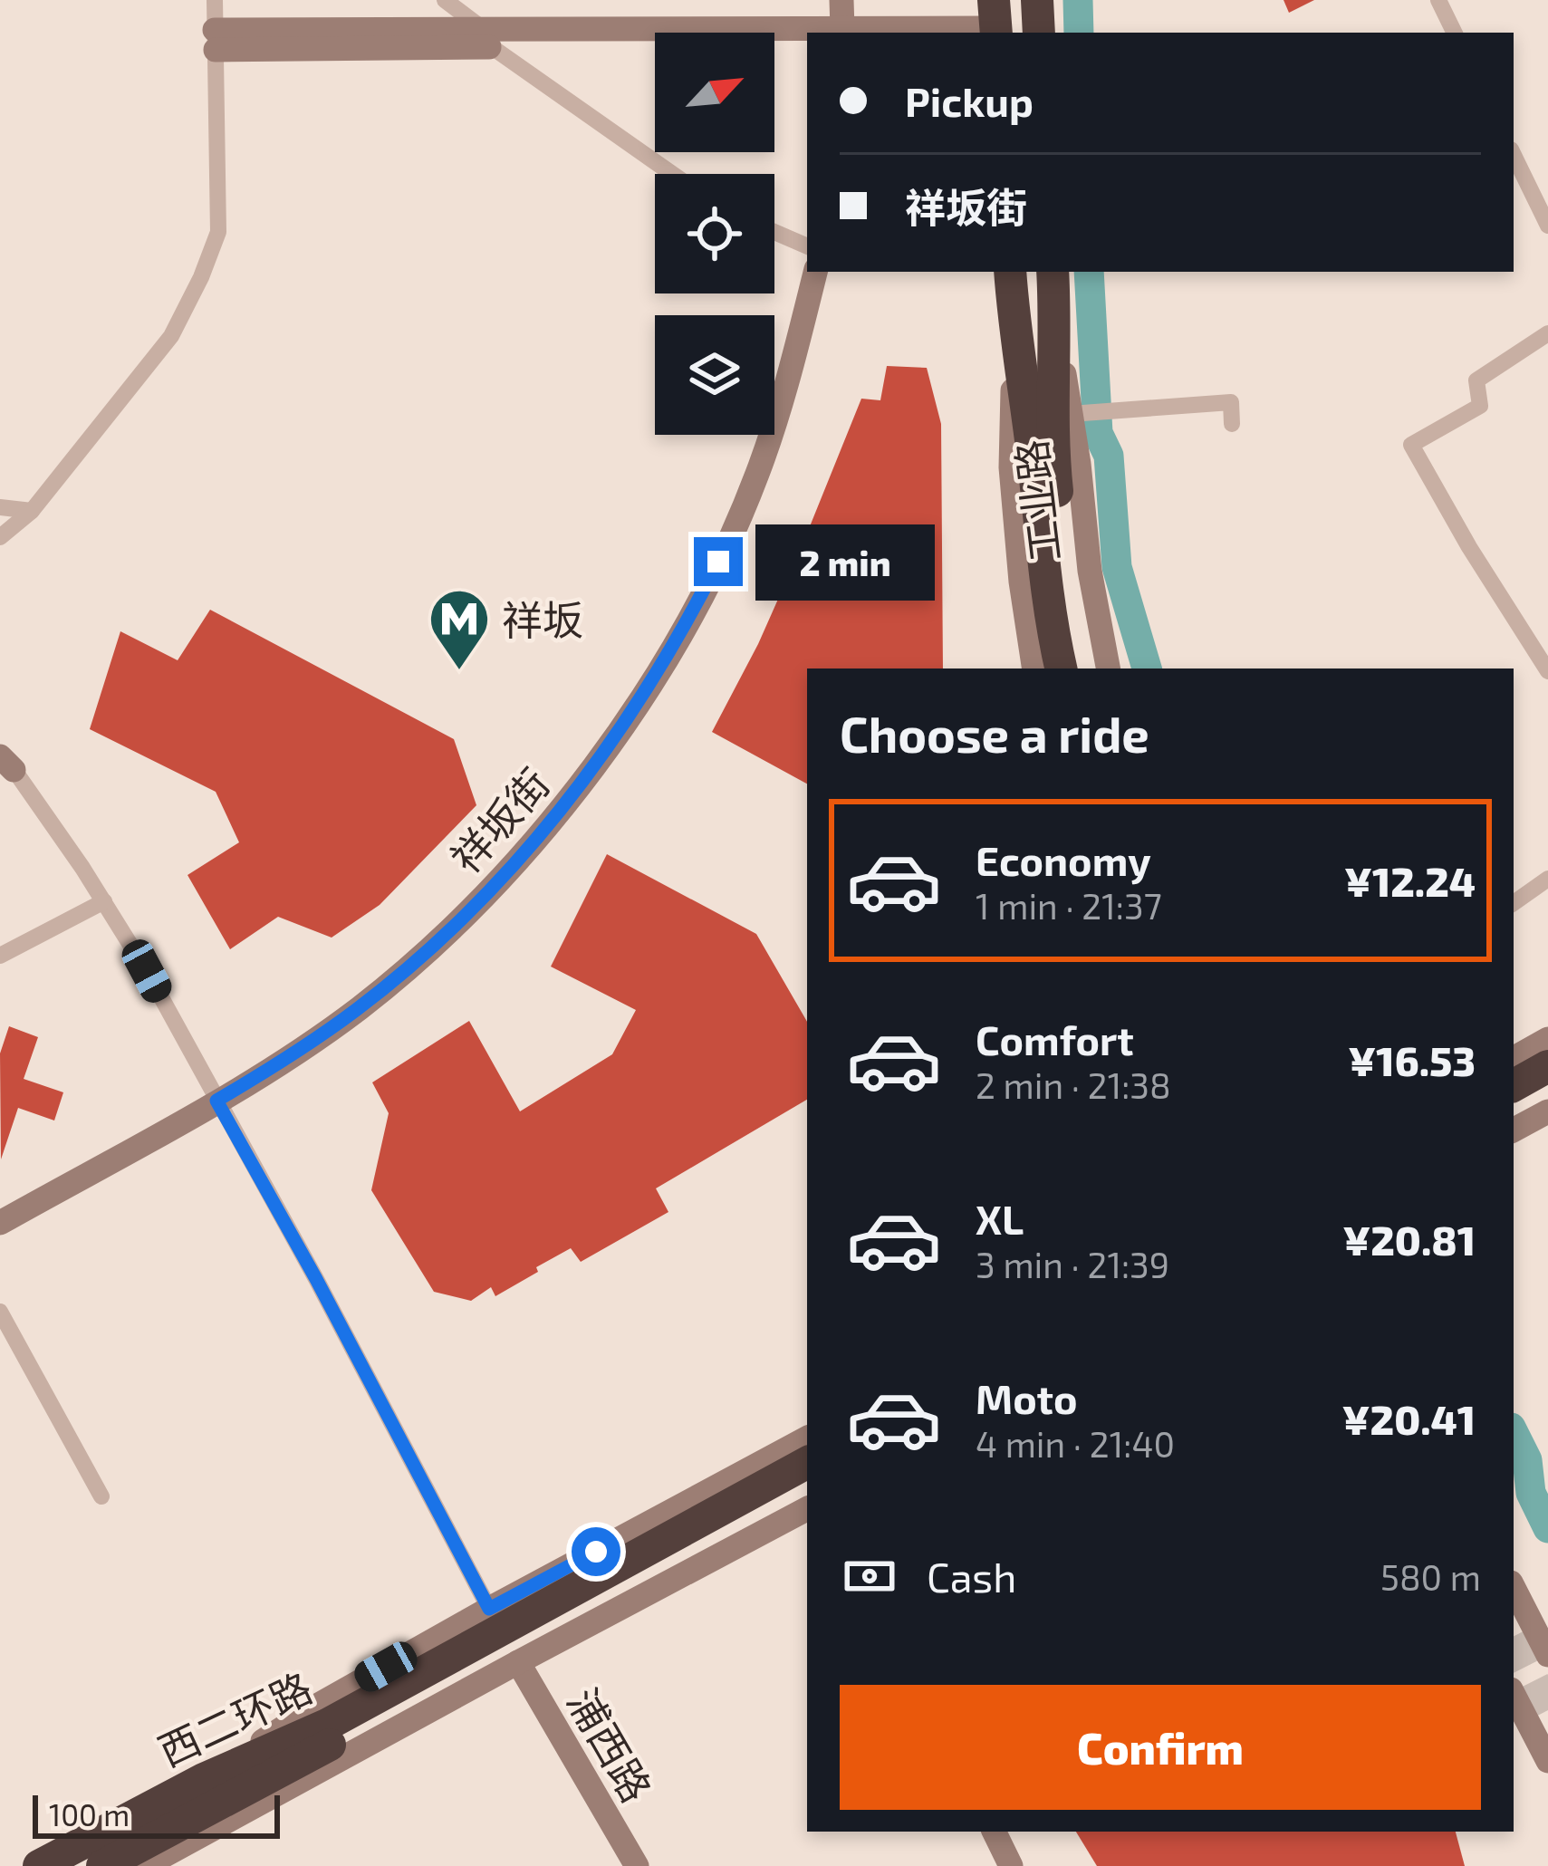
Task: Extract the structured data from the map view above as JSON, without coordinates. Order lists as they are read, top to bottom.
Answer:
{
  "streets": {
    "highway": ["工业路", "西二环路"],
    "main road": ["祥坂街", "浦西路"]
  },
  "places": {
    "metro station": ["祥坂"]
  },
  "scale_bar": "100 m",
  "north": "top right",
  "page": {
    "banner": ["Pickup", "祥坂街"],
    "bubble": "2 min",
    "heading": "Choose a ride",
    "list": [
      {
        "name": "Economy",
        "note": "1 min · 21:37",
        "value": "¥12.24"
      },
      {
        "name": "Comfort",
        "note": "2 min · 21:38",
        "value": "¥16.53"
      },
      {
        "name": "XL",
        "note": "3 min · 21:39",
        "value": "¥20.81"
      },
      {
        "name": "Moto",
        "note": "4 min · 21:40",
        "value": "¥20.41"
      }
    ],
    "pay": ["Cash", "580 m"],
    "buttons": "Confirm",
    "scale": "100 m"
  }
}
